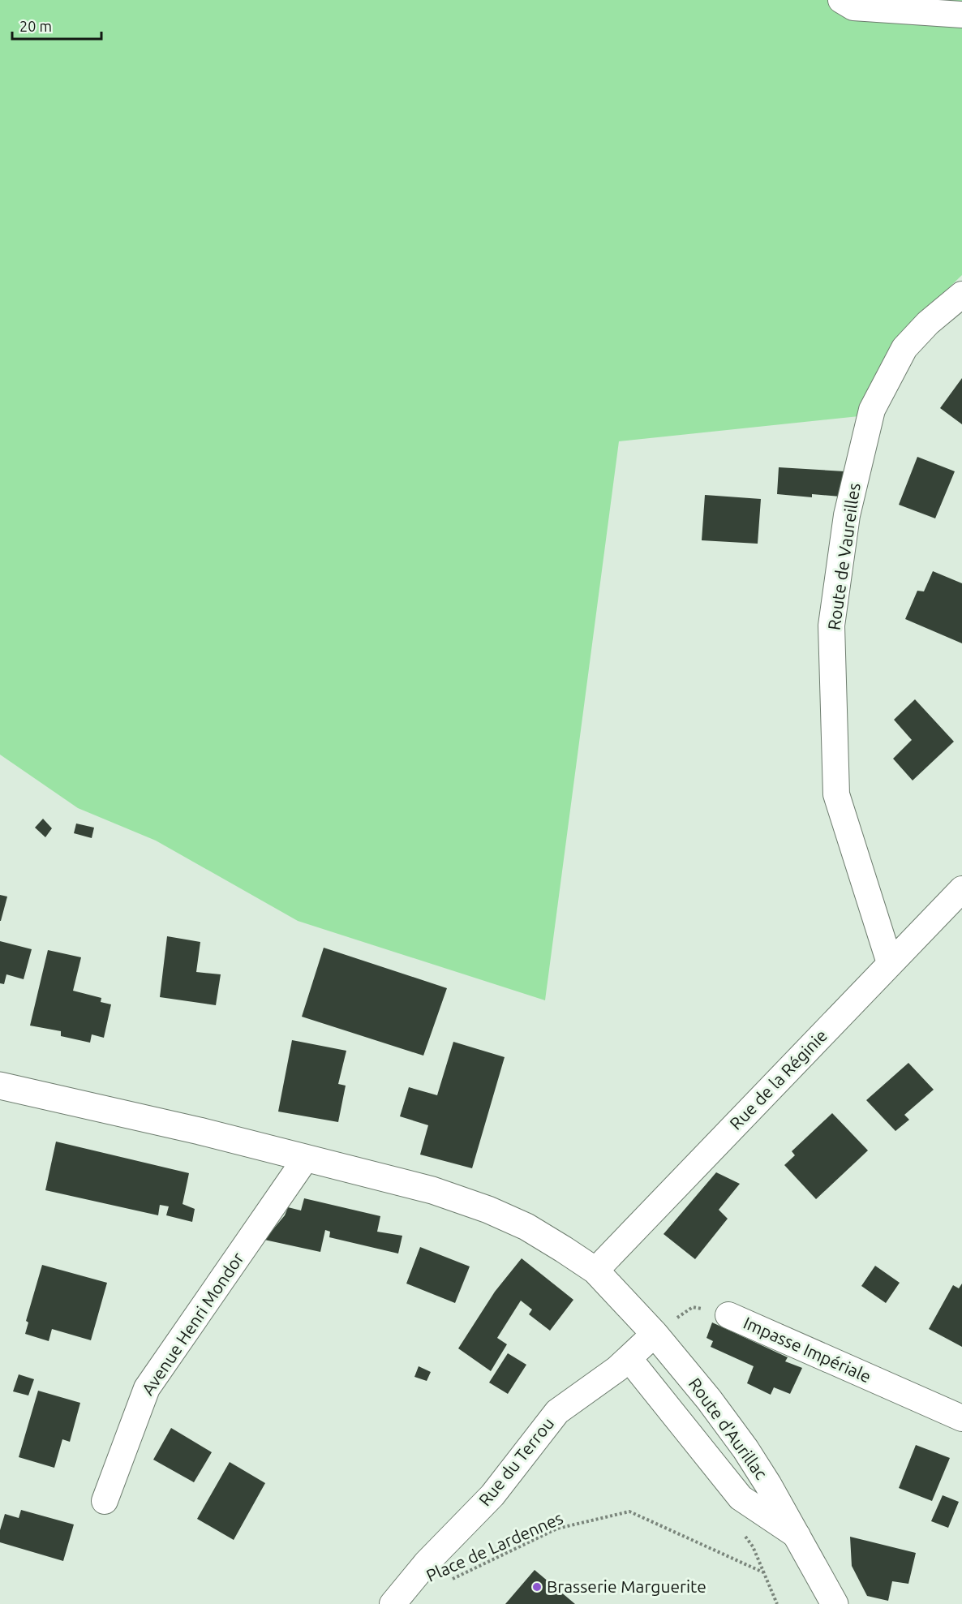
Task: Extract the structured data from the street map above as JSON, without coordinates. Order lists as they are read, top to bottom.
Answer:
{
  "streets": {
    "main road": ["Route d'Aurillac"],
    "street": [
      "Route de Vaureilles",
      "Rue de la Réginie",
      "Avenue Henri Mondor",
      "Impasse Impériale",
      "Rue du Terrou"
    ],
    "path": ["Place de Lardennes"]
  },
  "crossings": [
    ["Route de Vaureilles", "Rue de la Réginie"],
    ["Rue de la Réginie", "Route d'Aurillac"],
    ["Impasse Impériale", "Route d'Aurillac"],
    ["Impasse Impériale", "Rue du Terrou"],
    ["Route d'Aurillac", "Rue du Terrou"]
  ],
  "places": ["Brasserie Marguerite"],
  "scale_bar": "20 m"
}
